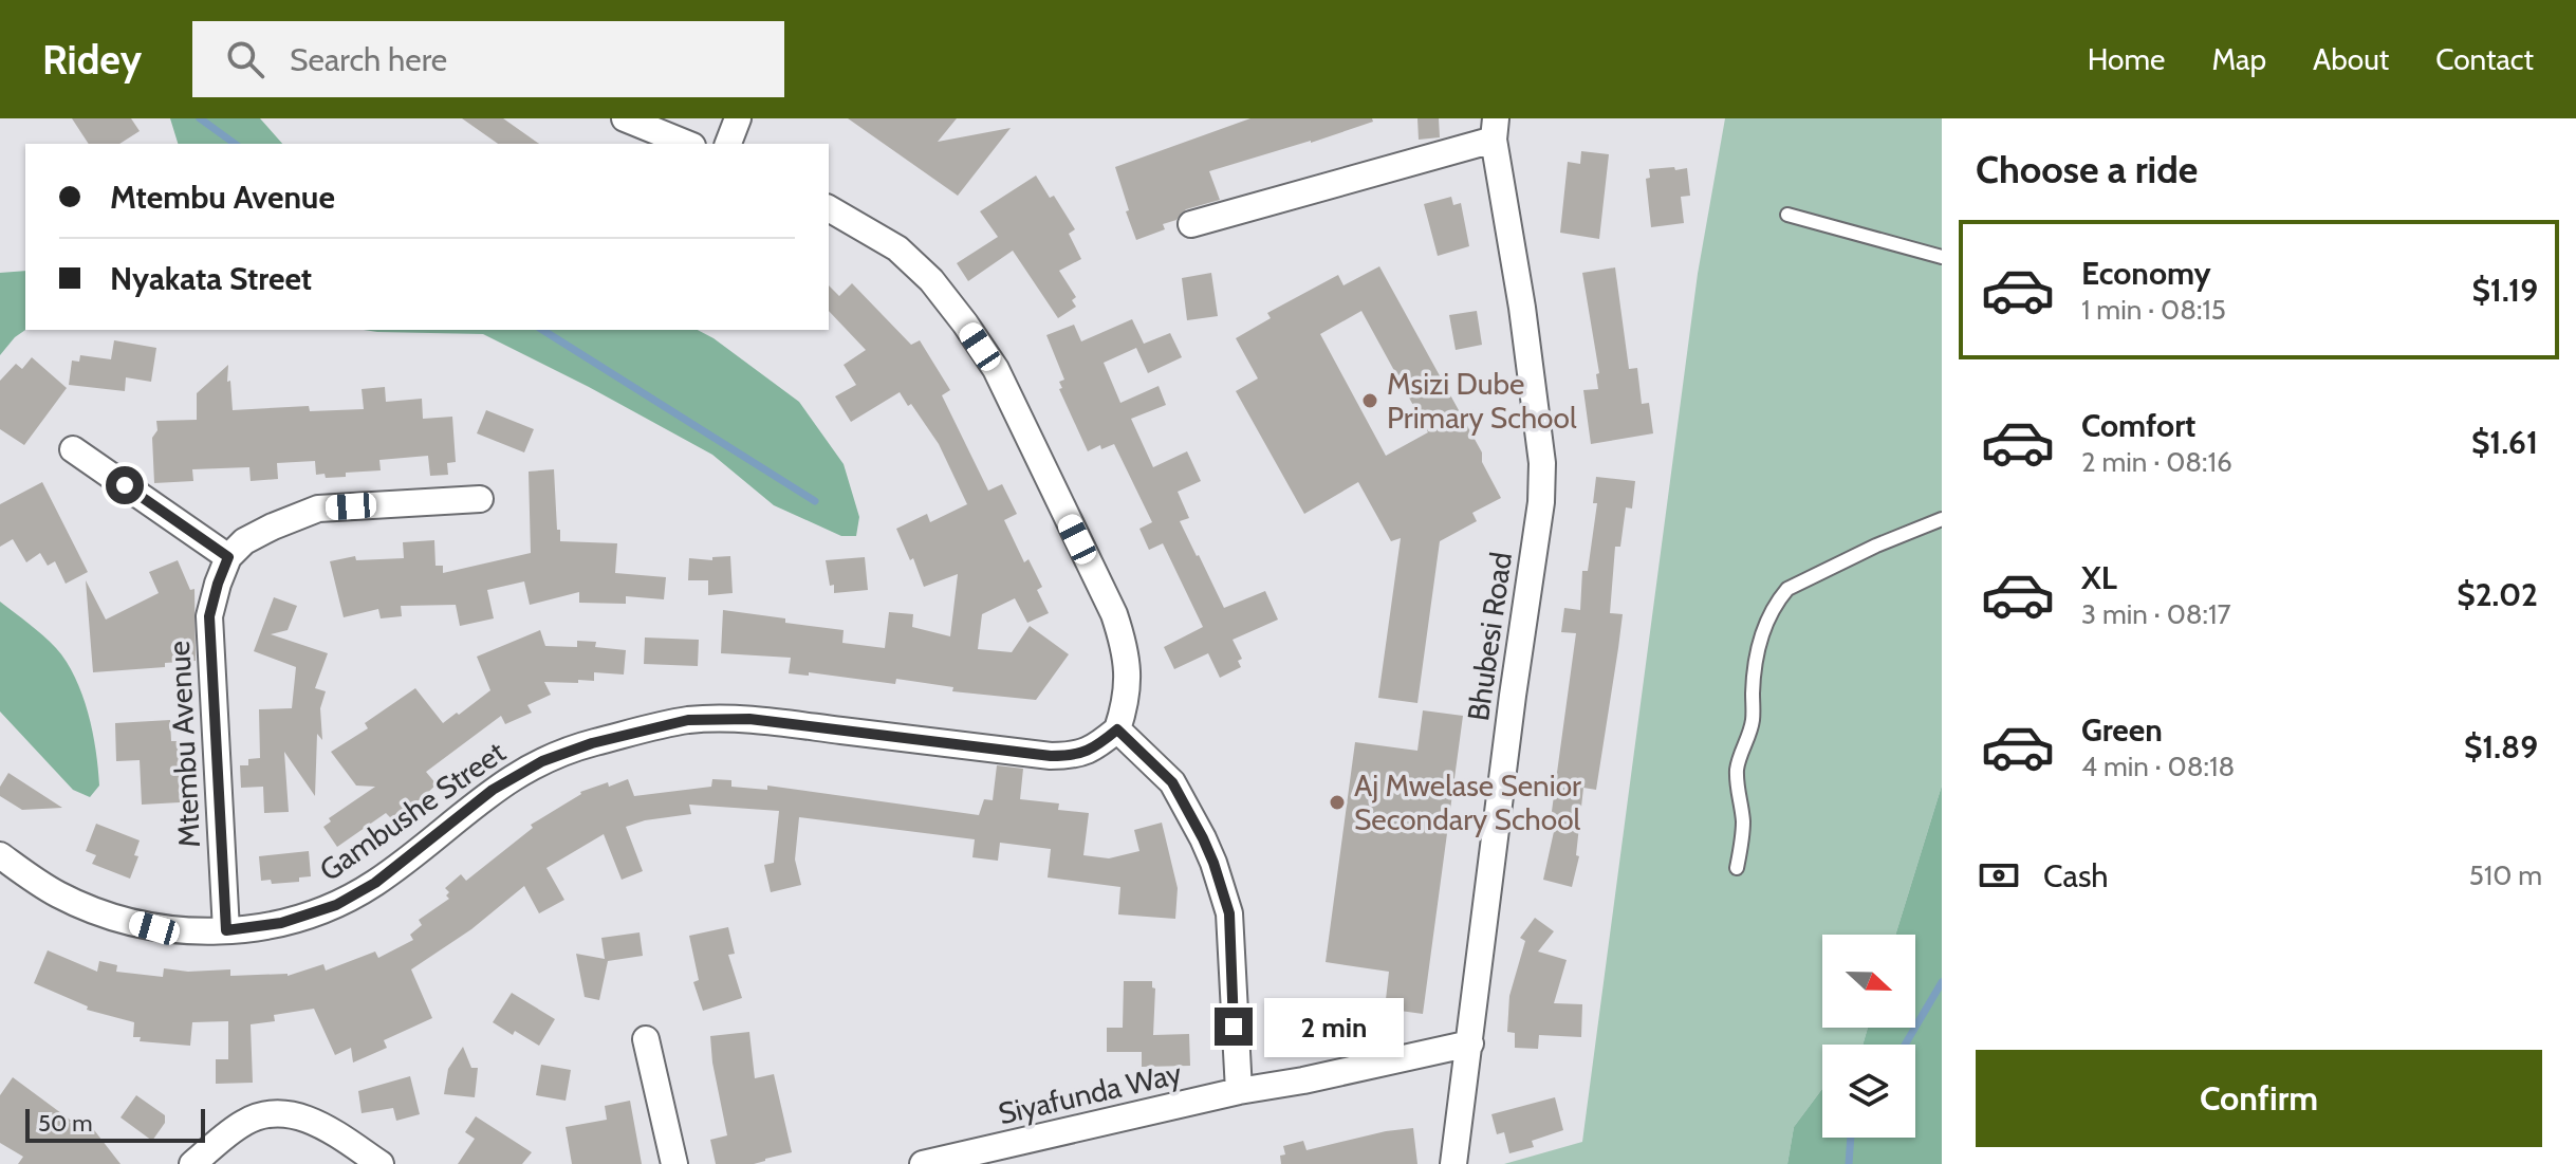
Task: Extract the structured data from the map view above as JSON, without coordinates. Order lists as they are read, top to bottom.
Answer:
{
  "streets": {
    "street": [
      "Bhubesi Road",
      "Mtembu Avenue",
      "Gambushe Street",
      "Siyafunda Way"
    ]
  },
  "crossings": [
    ["Bhubesi Road", "Siyafunda Way"],
    ["Mtembu Avenue", "Gambushe Street"]
  ],
  "places": ["Msizi Dube Primary School", "Aj Mwelase Senior Secondary School"],
  "scale_bar": "50 m",
  "north": "right",
  "page": {
    "header": "Ridey",
    "search": "Search here",
    "nav": [
      "Home",
      "Map",
      "About",
      "Contact"
    ],
    "heading": "Choose a ride",
    "banner": ["Mtembu Avenue", "Nyakata Street"],
    "list": [
      {
        "name": "Economy",
        "note": "1 min · 08:15",
        "value": "$1.19"
      },
      {
        "name": "Comfort",
        "note": "2 min · 08:16",
        "value": "$1.61"
      },
      {
        "name": "XL",
        "note": "3 min · 08:17",
        "value": "$2.02"
      },
      {
        "name": "Green",
        "note": "4 min · 08:18",
        "value": "$1.89"
      }
    ],
    "pay": ["Cash", "510 m"],
    "bubble": "2 min",
    "buttons": "Confirm",
    "scale": "50 m"
  }
}
